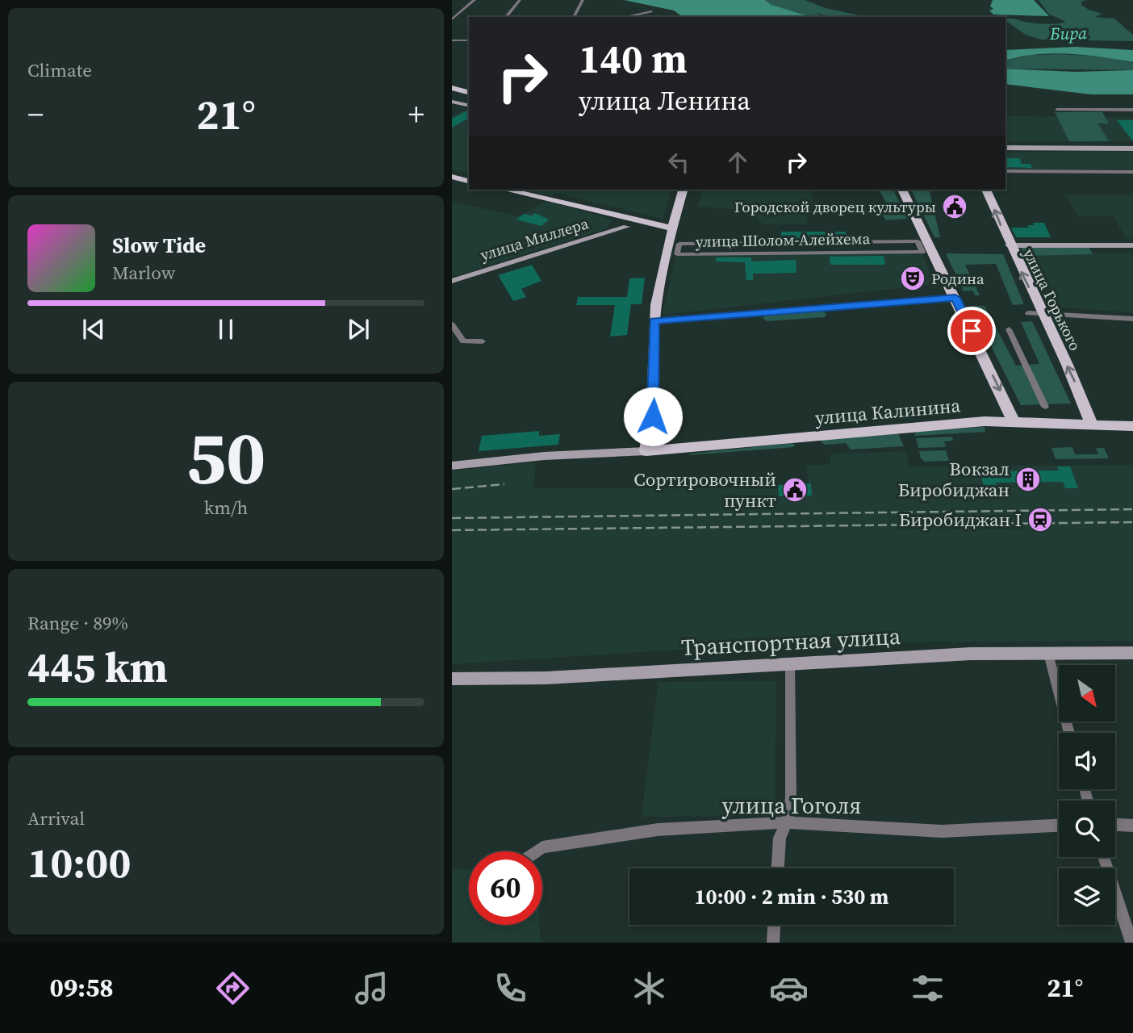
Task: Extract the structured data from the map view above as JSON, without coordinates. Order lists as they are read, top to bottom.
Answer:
{
  "streets": {
    "main road": [
      "улица Миллера",
      "улица Горького",
      "улица Калинина",
      "Транспортная улица"
    ],
    "street": ["улица Шолом-Алейхема", "улица Гоголя"]
  },
  "crossings": [
    ["улица Горького", "улица Калинина"]
  ],
  "water": ["Бира"],
  "places": {
    "public building": ["Городской дворец культуры", "Сортировочный пункт"],
    "theatre": ["Родина"],
    "building": ["Вокзал Биробиджан"],
    "station": ["Биробиджан I"]
  },
  "north": "bottom right",
  "page": {
    "tile": [
      "Climate",
      ["50", "km/h"],
      ["Range · 89%", "445 km"],
      ["Arrival", "10:00"]
    ],
    "turn": ["140 m", "улица Ленина"],
    "heat": ["−", "21°", "+"],
    "song": ["Slow Tide", "Marlow"],
    "limit": "60",
    "trip": "10:00 · 2 min · 530 m",
    "tabs": ["09:58", "21°"]
  }
}
